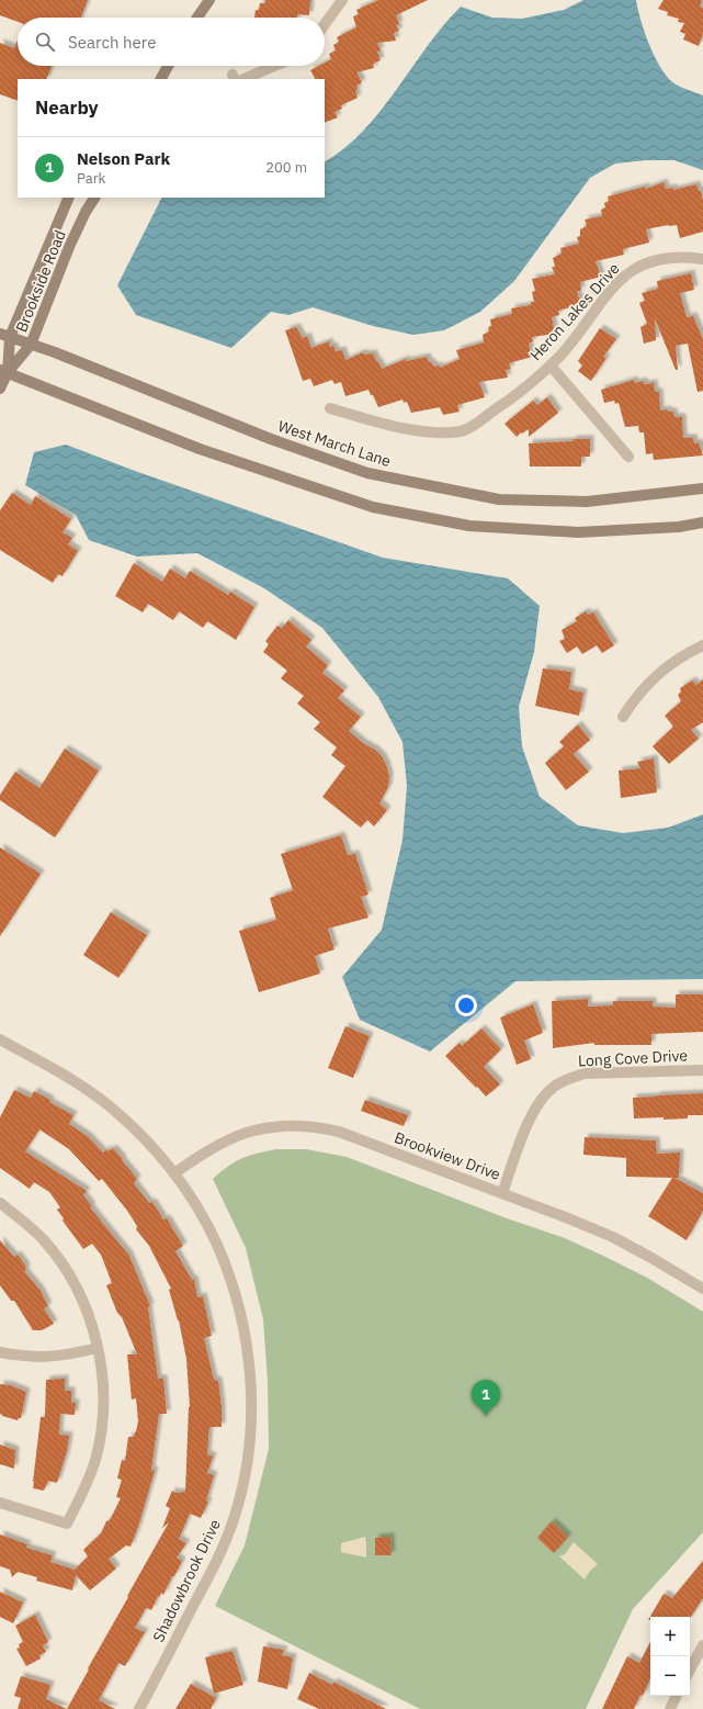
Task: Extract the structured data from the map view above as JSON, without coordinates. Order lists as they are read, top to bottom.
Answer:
{
  "streets": {
    "main road": ["Brookside Road", "West March Lane"],
    "street": [
      "Heron Lakes Drive",
      "Long Cove Drive",
      "Brookview Drive",
      "Shadowbrook Drive"
    ]
  },
  "crossings": [
    ["Brookside Road", "West March Lane"],
    ["Long Cove Drive", "Brookview Drive"],
    ["Brookview Drive", "Shadowbrook Drive"]
  ],
  "page": {
    "search": "Search here",
    "heading": "Nearby",
    "list": [
      {
        "mark": "1",
        "name": "Nelson Park",
        "note": "Park",
        "value": "200 m"
      }
    ],
    "pins": "1",
    "map_buttons": ["+", "−"]
  }
}
